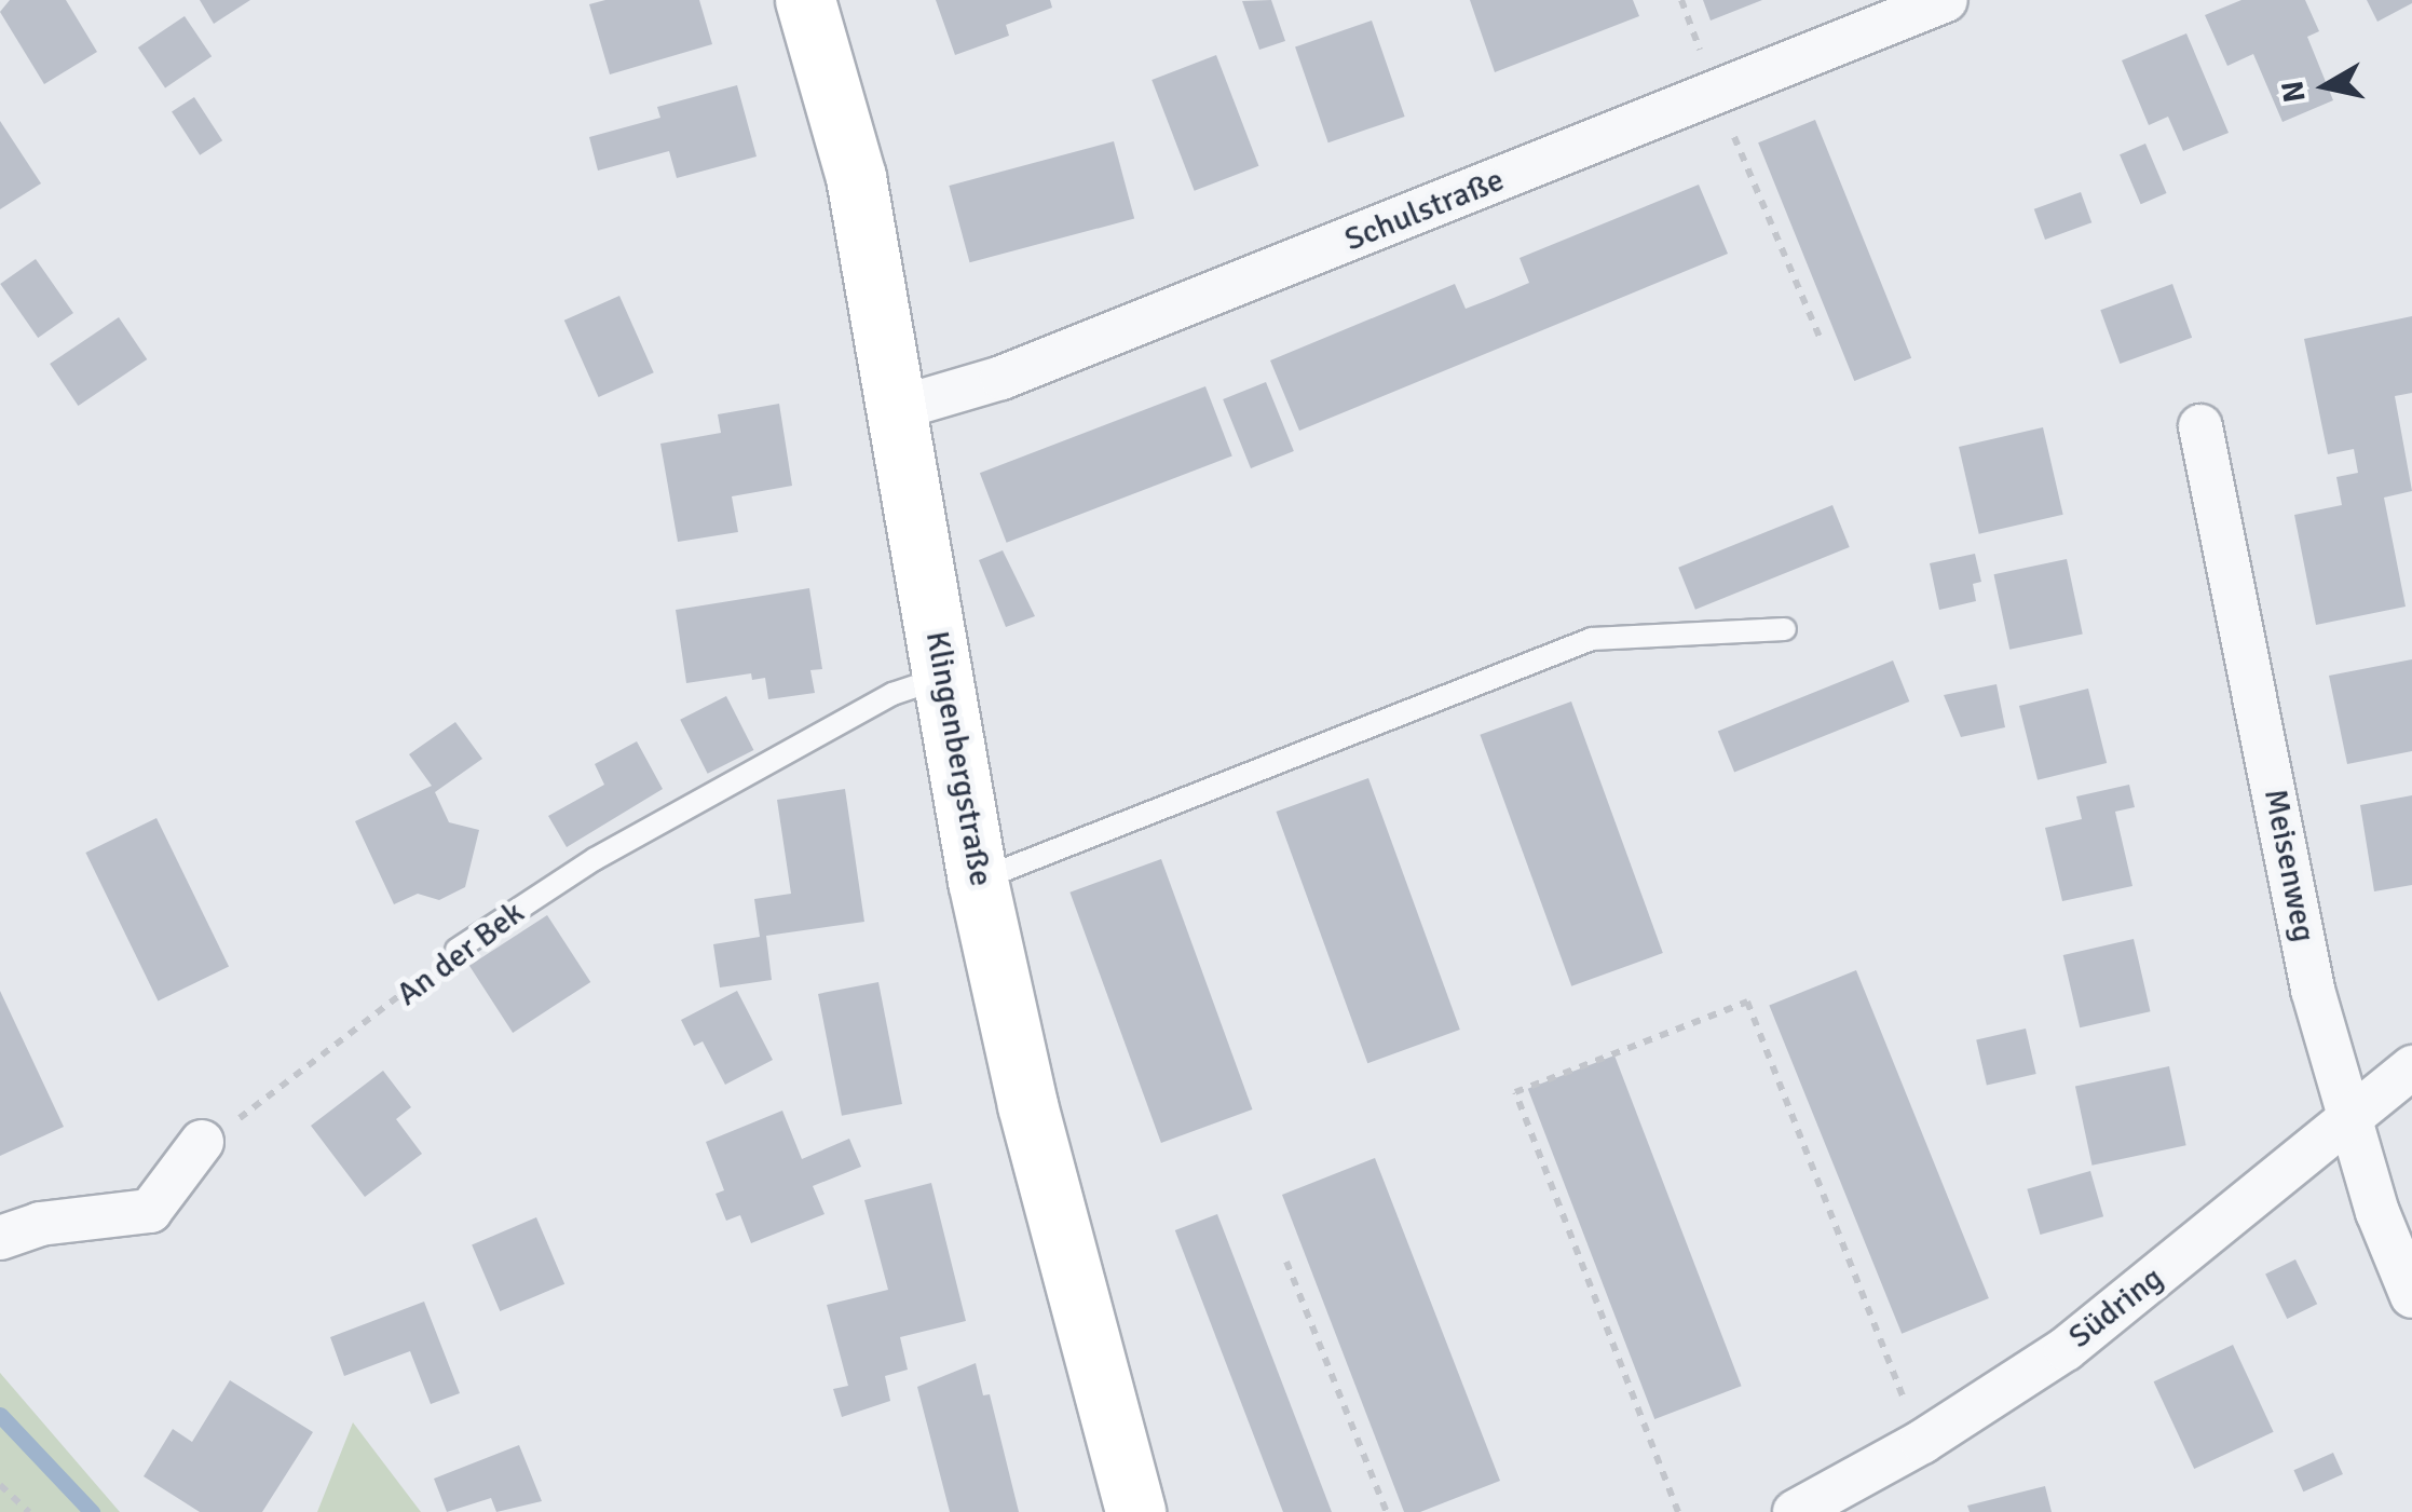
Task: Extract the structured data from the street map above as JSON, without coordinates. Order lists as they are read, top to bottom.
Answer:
{
  "streets": {
    "street": [
      "Schulstraße",
      "Klingenbergstraße",
      "Meisenweg",
      "Südring"
    ],
    "lane": ["An der Bek"]
  },
  "crossings": [
    ["Schulstraße", "Klingenbergstraße"],
    ["Klingenbergstraße", "An der Bek"],
    ["Meisenweg", "Südring"]
  ],
  "north": "left"
}
